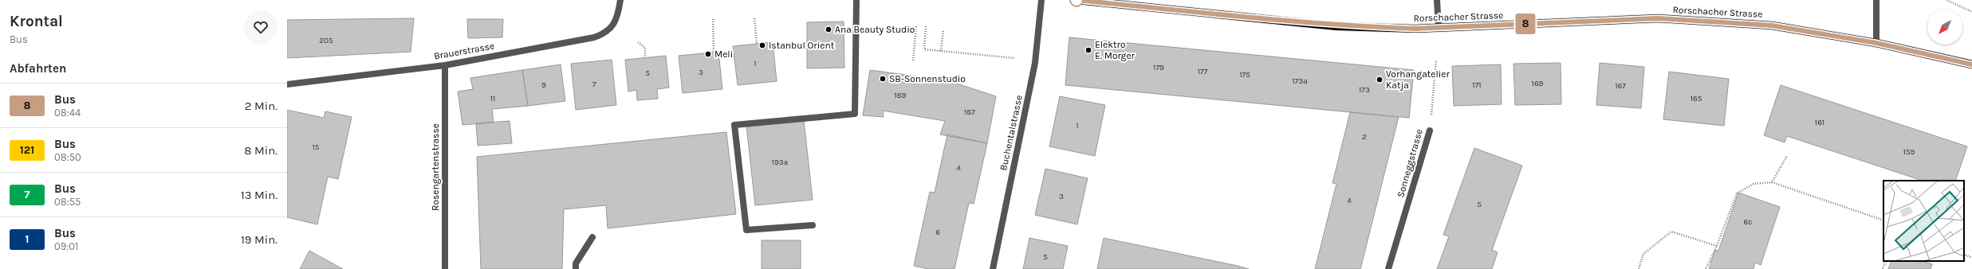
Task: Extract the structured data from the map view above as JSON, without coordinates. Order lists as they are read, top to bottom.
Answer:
{
  "streets": {
    "main road": ["Rorschacher Strasse"],
    "street": [
      "Brauerstrasse",
      "Buchentalstrasse",
      "Sonneggstrasse",
      "Rosengartenstrasse"
    ]
  },
  "crossings": [
    ["Brauerstrasse", "Rosengartenstrasse"]
  ],
  "places": [
    "Ana Beauty Studio",
    "Istanbul Orient",
    "Elektro E. Morger",
    "Meli",
    "SB-Sonnenstudio",
    "Vorhangatelier Katja"
  ],
  "lines": ["bus line 8"],
  "house_numbers": [
    "205",
    "1",
    "179",
    "177",
    "3",
    "5",
    "175",
    "173a",
    "169",
    "7",
    "9",
    "171",
    "167",
    "173",
    "189",
    "11",
    "165",
    "187",
    "161",
    "1",
    "2",
    "15",
    "159",
    "193a",
    "4",
    "3",
    "4",
    "5",
    "6c",
    "6",
    "5"
  ],
  "north": "bottom left",
  "page": {
    "heading": [
      ["Krontal", "Bus"],
      "Abfahrten"
    ],
    "on_map": "8",
    "list": [
      {
        "mark": "8",
        "name": "Bus",
        "note": "08:44",
        "value": "2 Min."
      },
      {
        "mark": "121",
        "name": "Bus",
        "note": "08:50",
        "value": "8 Min."
      },
      {
        "mark": "7",
        "name": "Bus",
        "note": "08:55",
        "value": "13 Min."
      },
      {
        "mark": "1",
        "name": "Bus",
        "note": "09:01",
        "value": "19 Min."
      }
    ]
  }
}
